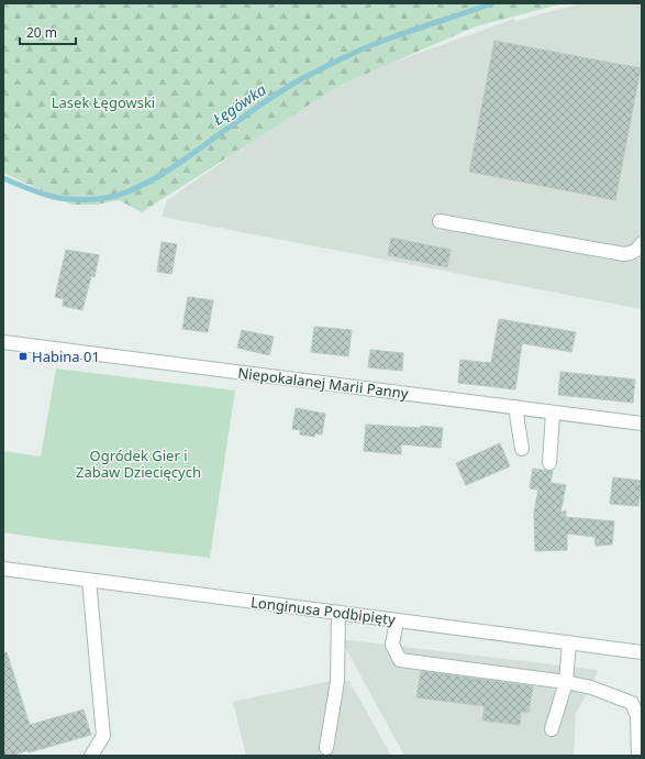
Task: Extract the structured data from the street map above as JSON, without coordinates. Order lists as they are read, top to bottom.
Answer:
{
  "streets": {
    "street": ["Niepokalanej Marii Panny", "Longinusa Podbipięty"]
  },
  "water": ["Łęgówka"],
  "parks": ["Lasek Łęgowski", "Ogródek Gier i Zabaw Dziecięcych"],
  "places": {
    "transit": ["Habina 01"]
  },
  "scale_bar": "20 m"
}
